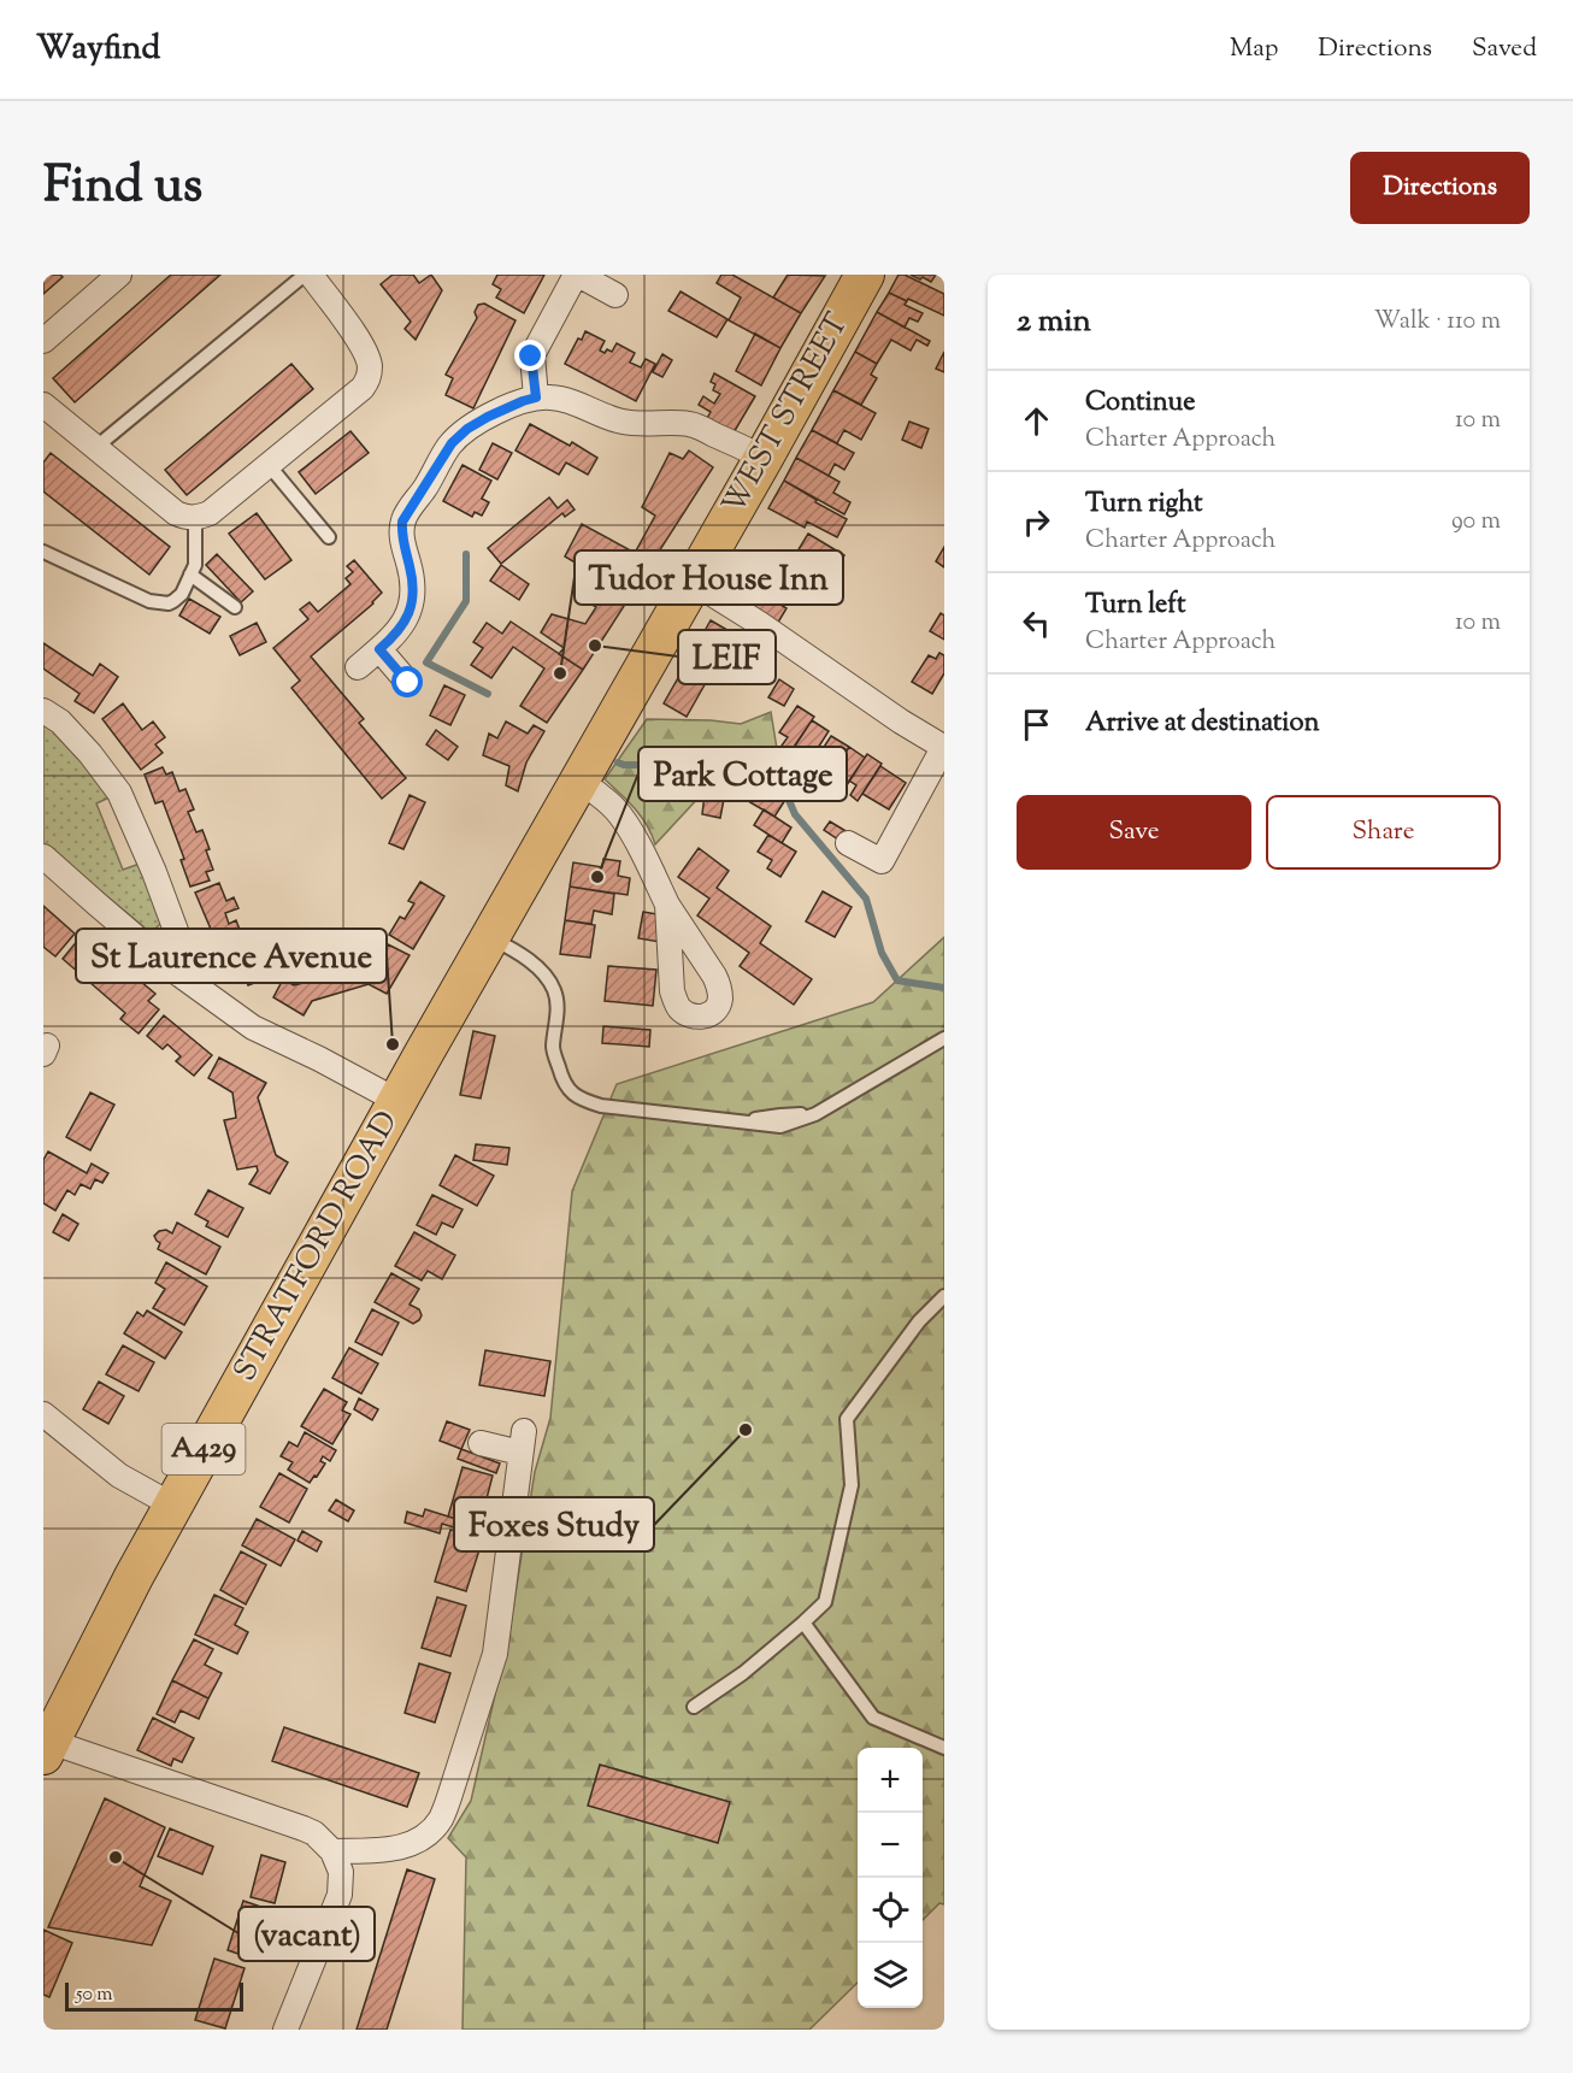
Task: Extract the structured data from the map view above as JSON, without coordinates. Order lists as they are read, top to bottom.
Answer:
{
  "streets": {
    "main road": ["WEST STREET", "STRATFORD ROAD", "A429"]
  },
  "crossings": [
    ["WEST STREET", "STRATFORD ROAD"]
  ],
  "places": [
    "LEIF",
    "Tudor House Inn",
    "Park Cottage",
    "St Laurence Avenue",
    "Foxes Study",
    "(vacant)"
  ],
  "scale_bar": "50 m",
  "page": {
    "header": "Wayfind",
    "nav": ["Map", "Directions", "Saved"],
    "title": "Find us",
    "buttons": [
      "Directions",
      ["Save", "Share"]
    ],
    "heading": ["2 min", "Walk · 110 m"],
    "list": [
      ["Continue", "Charter Approach", "10 m"],
      ["Turn right", "Charter Approach", "90 m"],
      ["Turn left", "Charter Approach", "10 m"],
      "Arrive at destination"
    ],
    "map_buttons": ["+", "−"],
    "scale": "50 m"
  }
}
